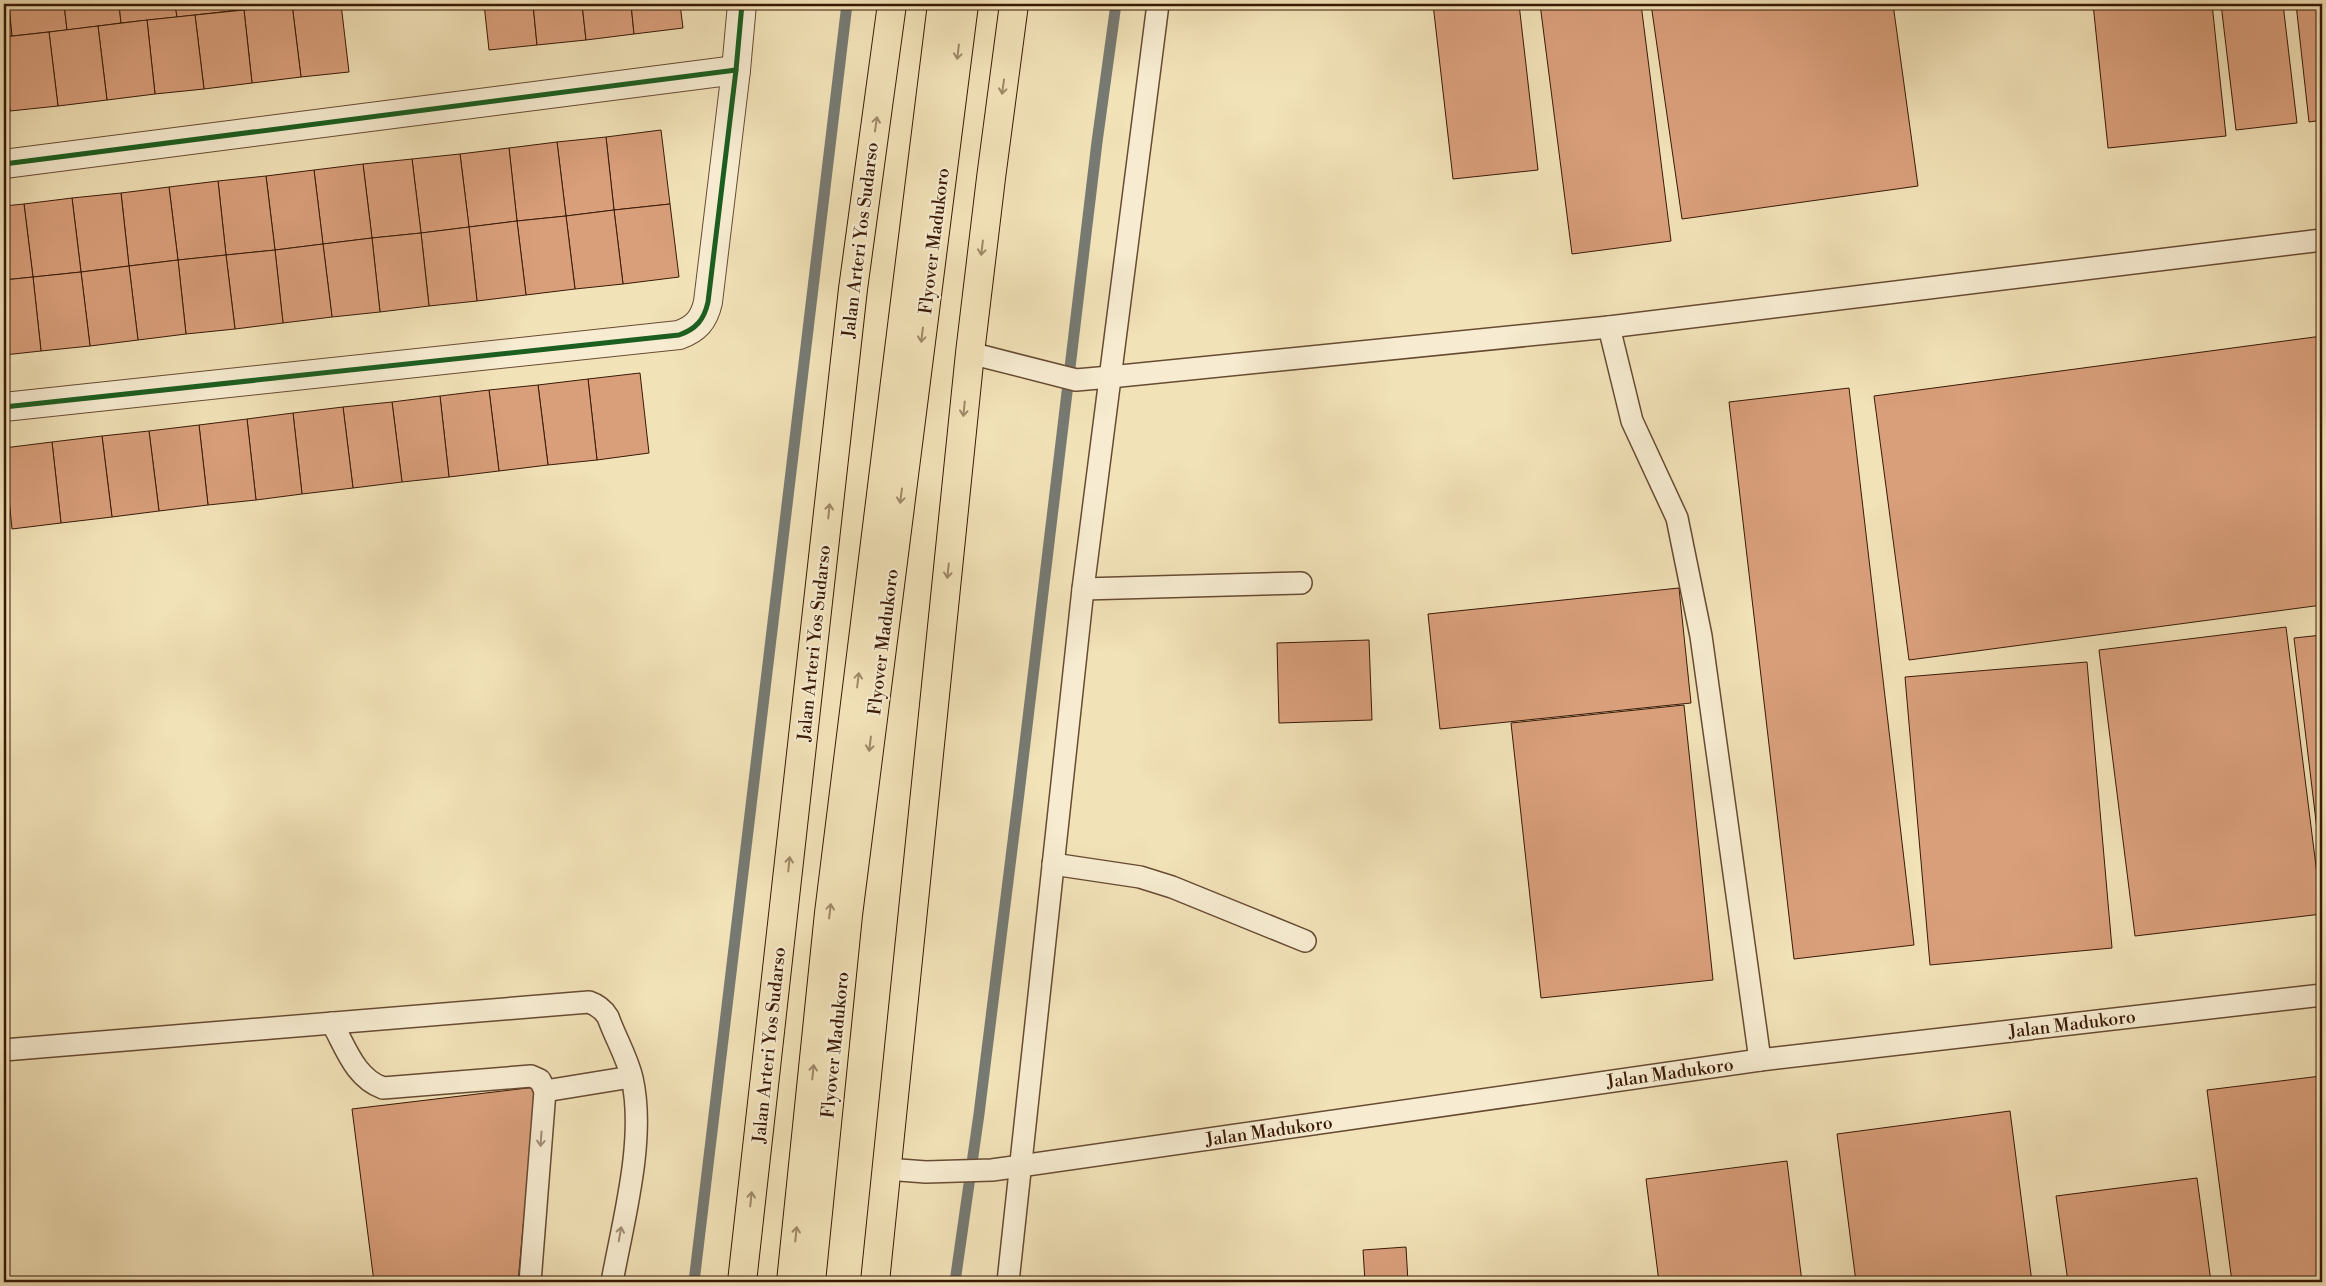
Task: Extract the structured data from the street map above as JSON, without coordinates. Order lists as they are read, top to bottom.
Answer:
{
  "streets": {
    "highway": ["Jalan Arteri Yos Sudarso", "Flyover Madukoro"],
    "lane": ["Jalan Madukoro"]
  }
}
